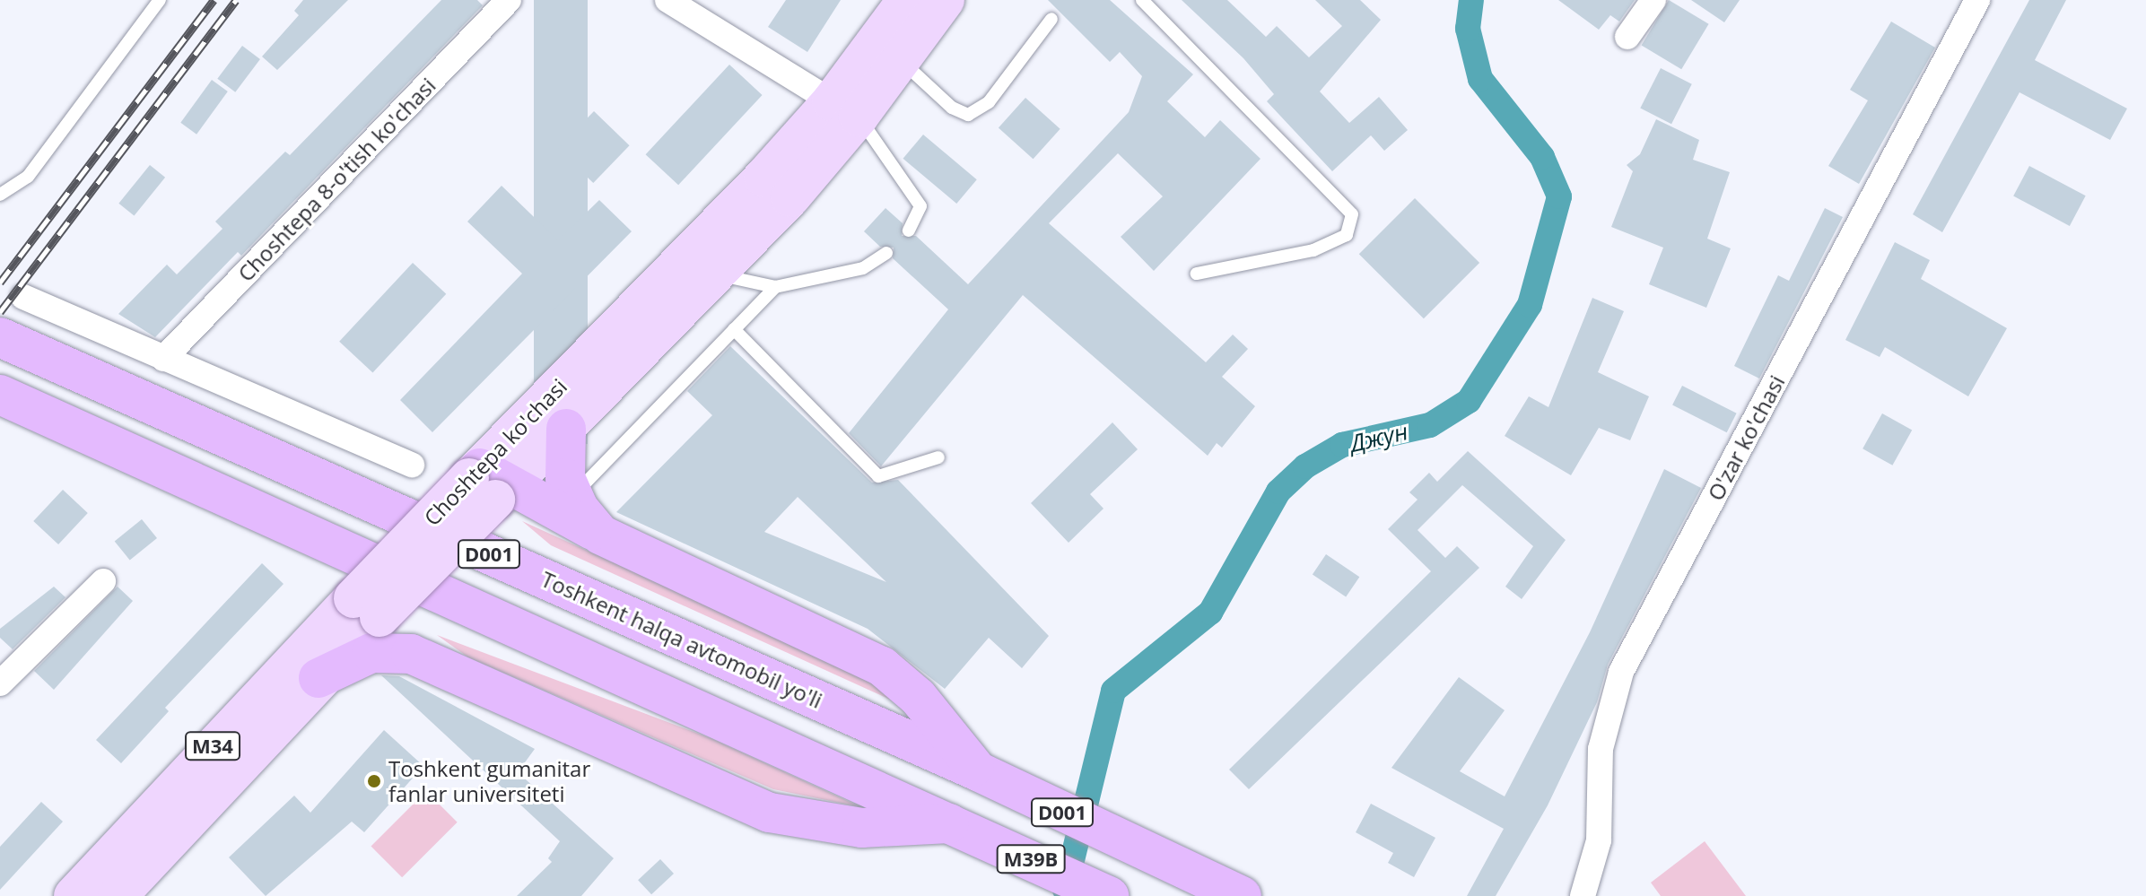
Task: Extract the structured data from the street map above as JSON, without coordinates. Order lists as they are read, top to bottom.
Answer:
{
  "streets": {
    "highway": ["D001", "Toshkent halqa avtomobil yo'li", "M39B"],
    "main road": ["Choshtepa ko'chasi", "M34"],
    "street": ["Choshtepa 8-o'tish ko'chasi", "O'zar ko'chasi"]
  },
  "crossings": [
    ["D001", "M39B"]
  ],
  "water": ["Джун"],
  "places": ["Toshkent gumanitar fanlar universiteti"]
}
